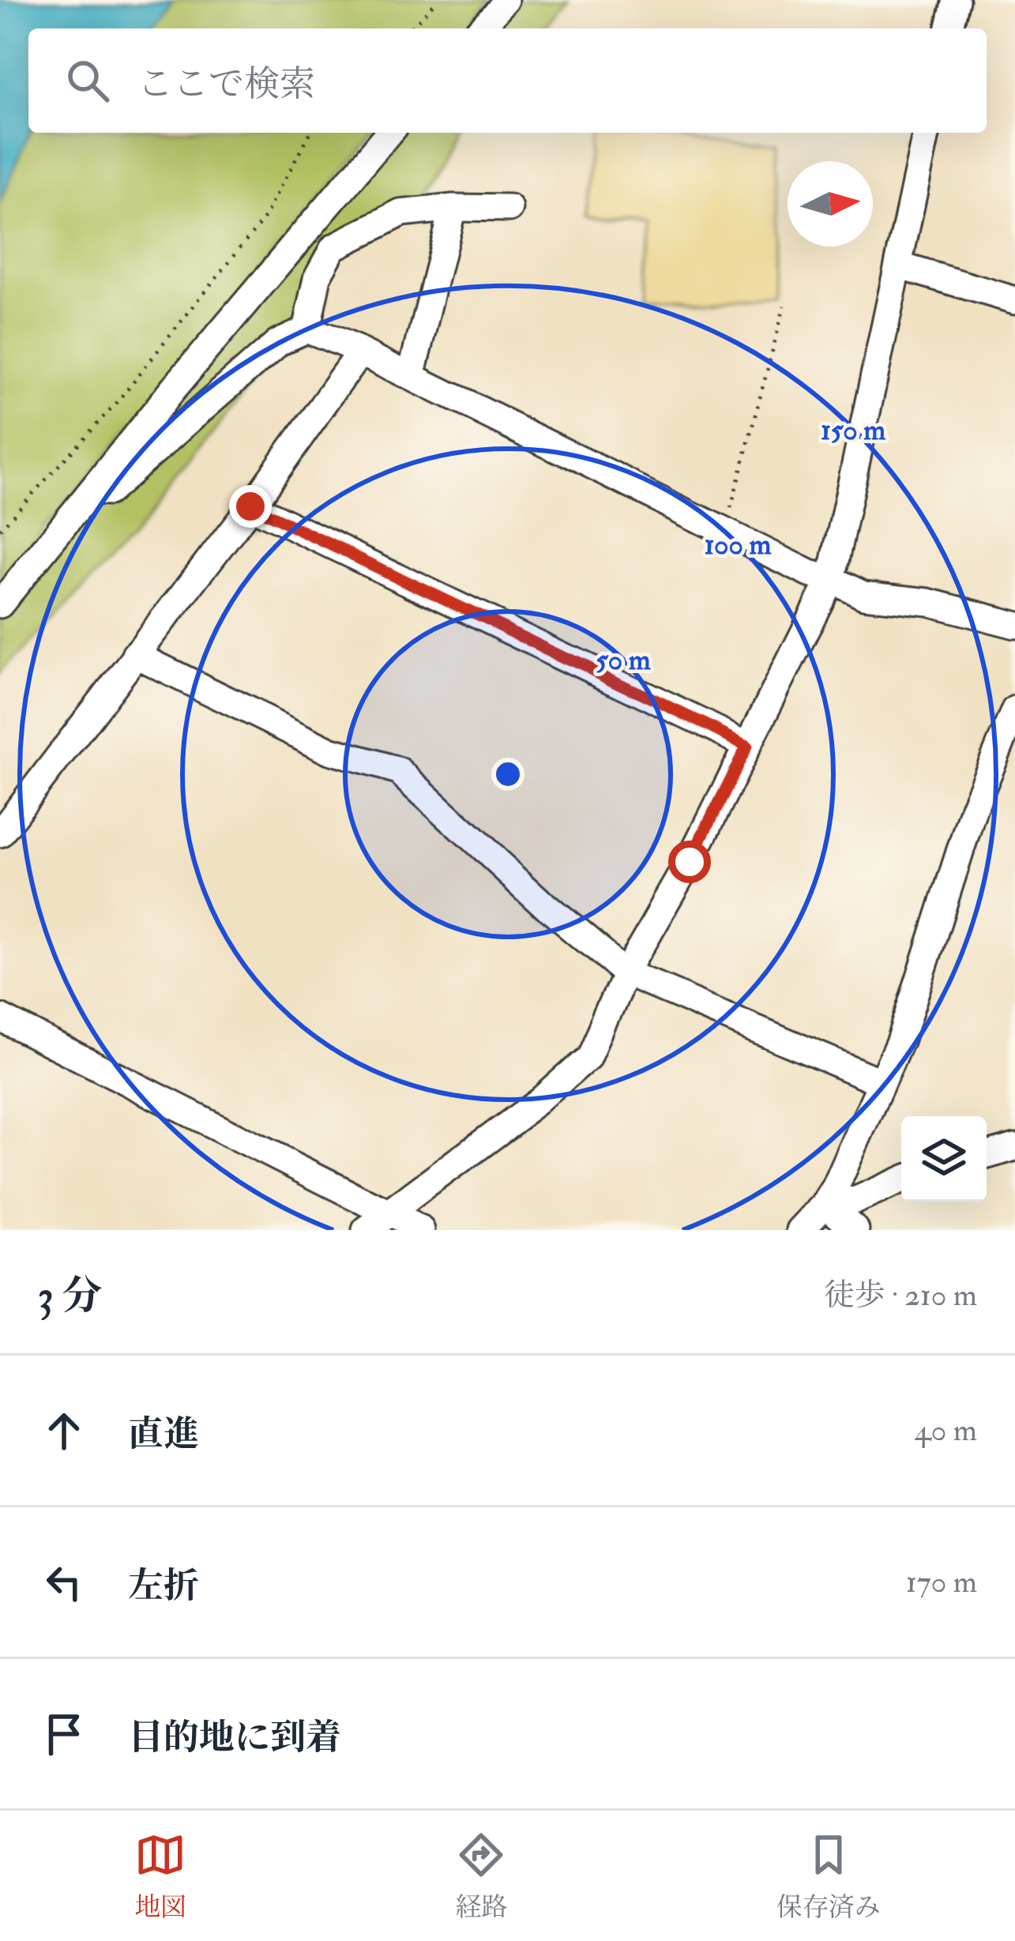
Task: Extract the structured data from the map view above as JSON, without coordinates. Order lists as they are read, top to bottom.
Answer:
{
  "north": "right",
  "page": {
    "search": "ここで検索",
    "heading": ["3 分", "徒歩 · 210 m"],
    "list": [
      ["直進", "40 m"],
      ["左折", "170 m"],
      "目的地に到着"
    ],
    "nav": ["地図", "経路", "保存済み"]
  },
  "rings": ["150 m", "100 m", "50 m"]
}
